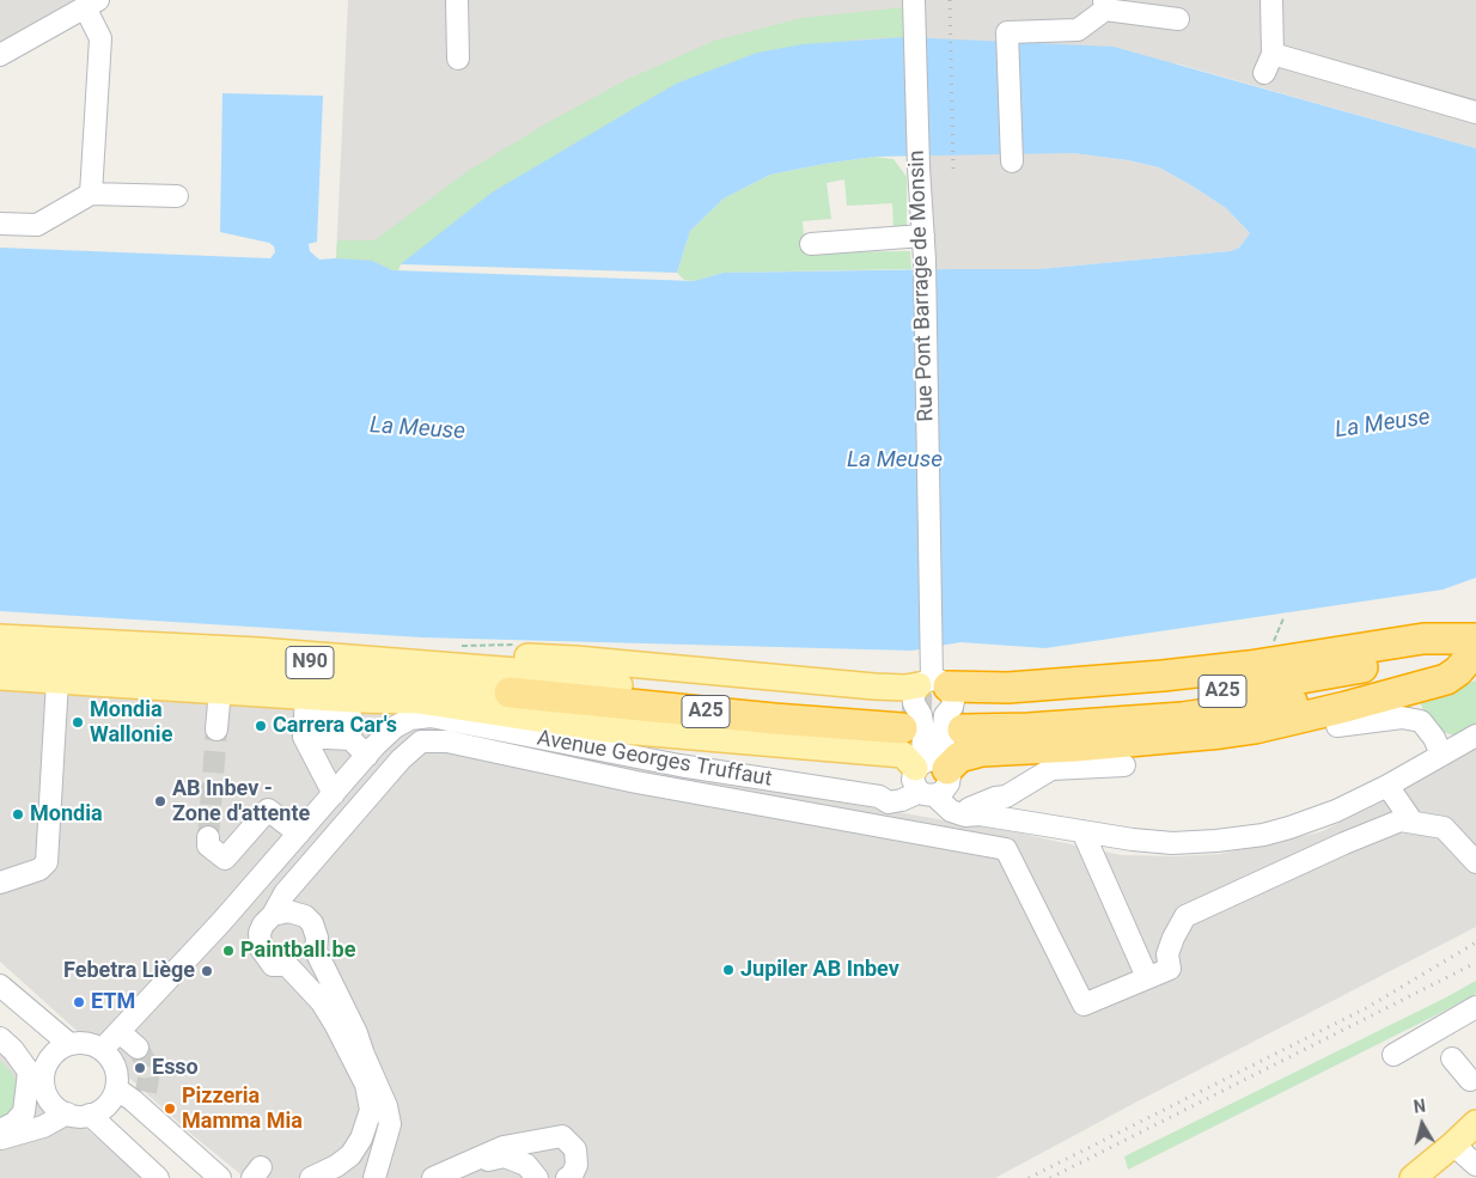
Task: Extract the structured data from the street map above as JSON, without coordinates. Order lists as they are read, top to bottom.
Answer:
{
  "streets": {
    "highway": ["A25"],
    "main road": ["N90"],
    "street": ["Rue Pont Barrage de Monsin", "Avenue Georges Truffaut"]
  },
  "crossings": [
    ["Rue Pont Barrage de Monsin", "N90"],
    ["Rue Pont Barrage de Monsin", "A25"],
    ["Rue Pont Barrage de Monsin", "Avenue Georges Truffaut"],
    ["N90", "A25"],
    ["N90", "Avenue Georges Truffaut"]
  ],
  "water": ["La Meuse"],
  "places": [
    "Mondia Wallonie",
    "Carrera Car's",
    "AB Inbev - Zone d'attente",
    "Mondia",
    "Paintball.be",
    "Jupiler AB Inbev",
    "Febetra Liège",
    "ETM",
    "Esso",
    "Pizzeria Mamma Mia"
  ],
  "north": "top"
}
